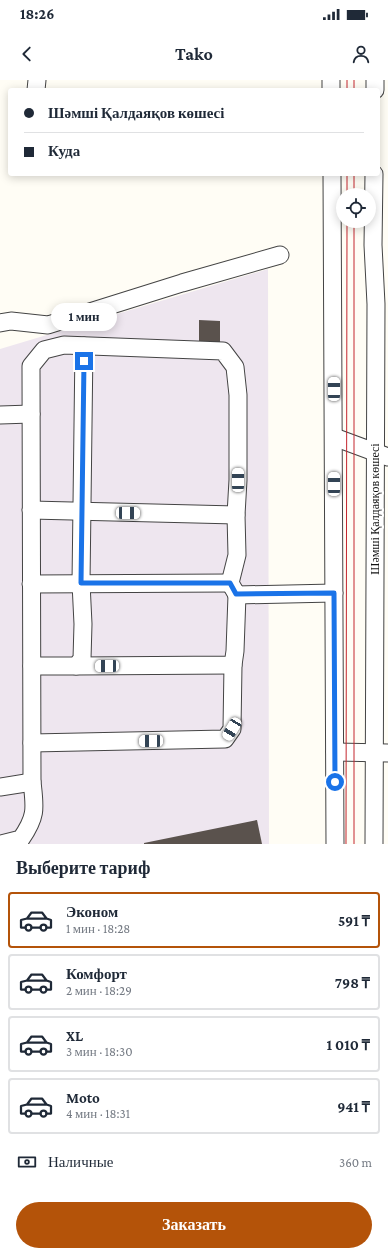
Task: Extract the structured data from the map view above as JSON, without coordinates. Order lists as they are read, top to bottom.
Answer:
{
  "streets": {
    "street": ["Шәмші Қалдаяқов көшесі"]
  },
  "page": {
    "status": "18:26",
    "header": "Tako",
    "banner": ["Шәмші Қалдаяқов көшесі", "Куда"],
    "bubble": "1 мин",
    "heading": "Выберите тариф",
    "list": [
      {
        "name": "Эконом",
        "note": "1 мин · 18:28",
        "value": "591 ₸"
      },
      {
        "name": "Комфорт",
        "note": "2 мин · 18:29",
        "value": "798 ₸"
      },
      {
        "name": "XL",
        "note": "3 мин · 18:30",
        "value": "1 010 ₸"
      },
      {
        "name": "Moto",
        "note": "4 мин · 18:31",
        "value": "941 ₸"
      }
    ],
    "pay": ["Наличные", "360 m"],
    "buttons": "Заказать"
  }
}
